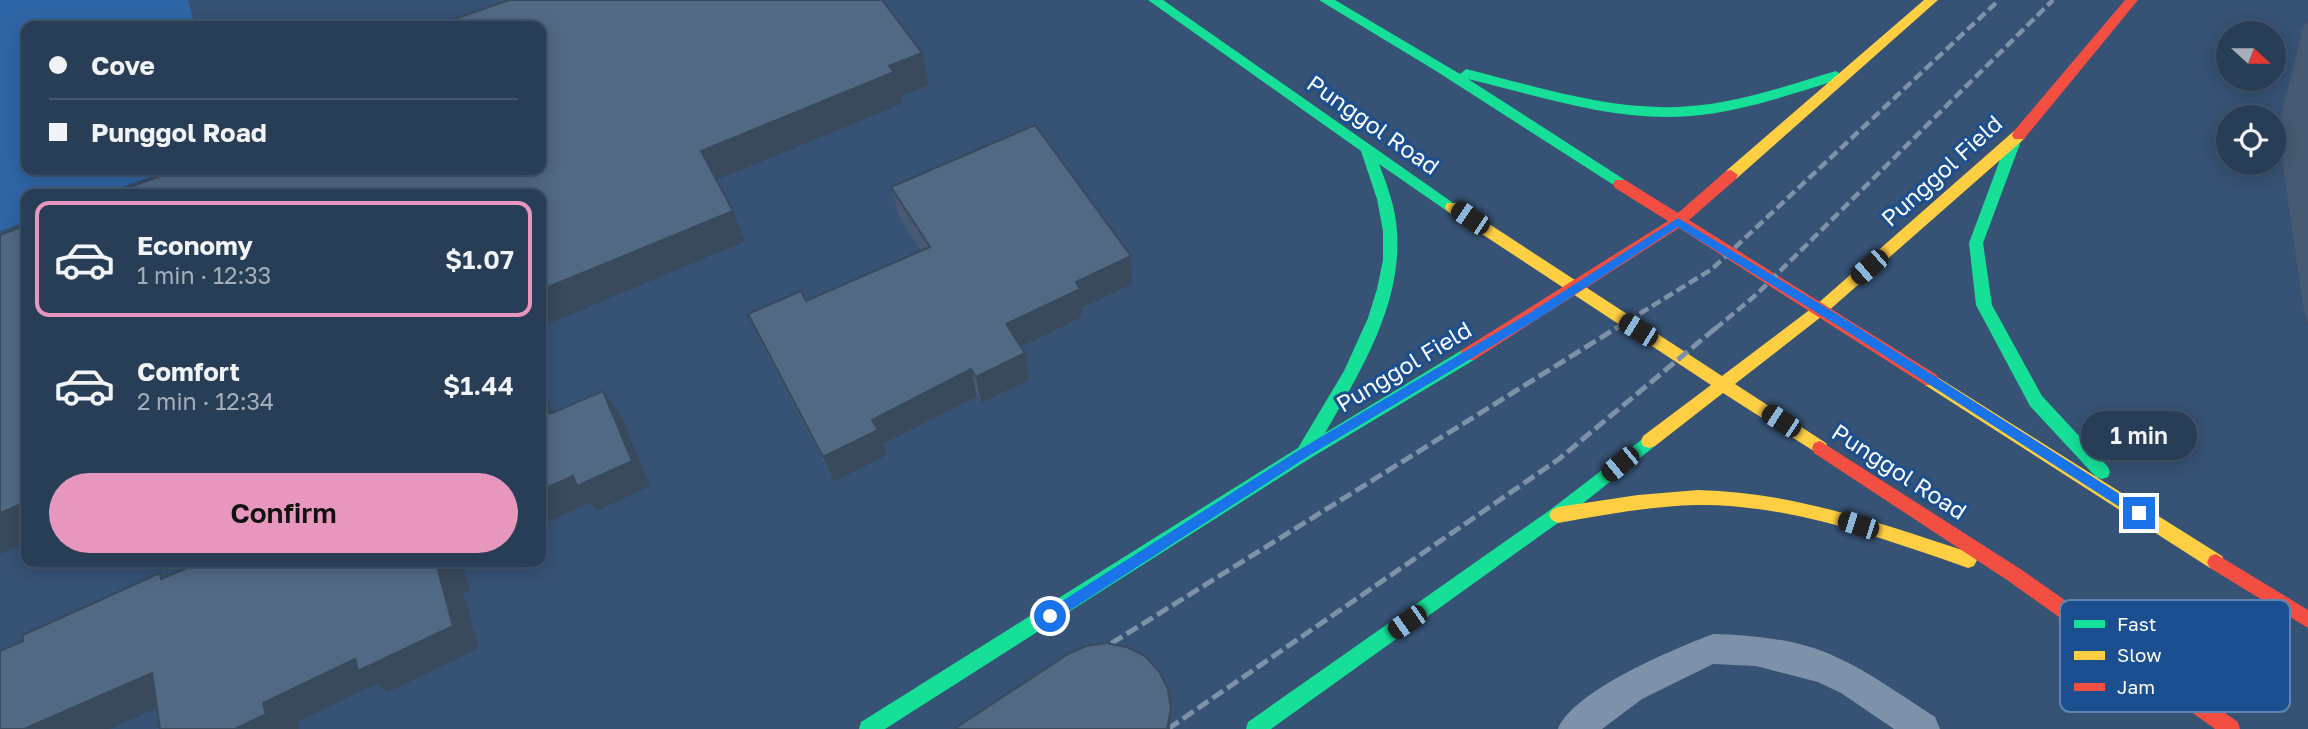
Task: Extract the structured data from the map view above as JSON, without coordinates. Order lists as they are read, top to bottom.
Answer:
{
  "streets": {
    "main road": ["Punggol Road", "Punggol Field"]
  },
  "crossings": [
    ["Punggol Road", "Punggol Field"]
  ],
  "legend": ["Fast", "Slow", "Jam"],
  "north": "right",
  "page": {
    "banner": ["Cove", "Punggol Road"],
    "list": [
      {
        "name": "Economy",
        "note": "1 min · 12:33",
        "value": "$1.07"
      },
      {
        "name": "Comfort",
        "note": "2 min · 12:34",
        "value": "$1.44"
      }
    ],
    "bubble": "1 min",
    "buttons": "Confirm"
  }
}
